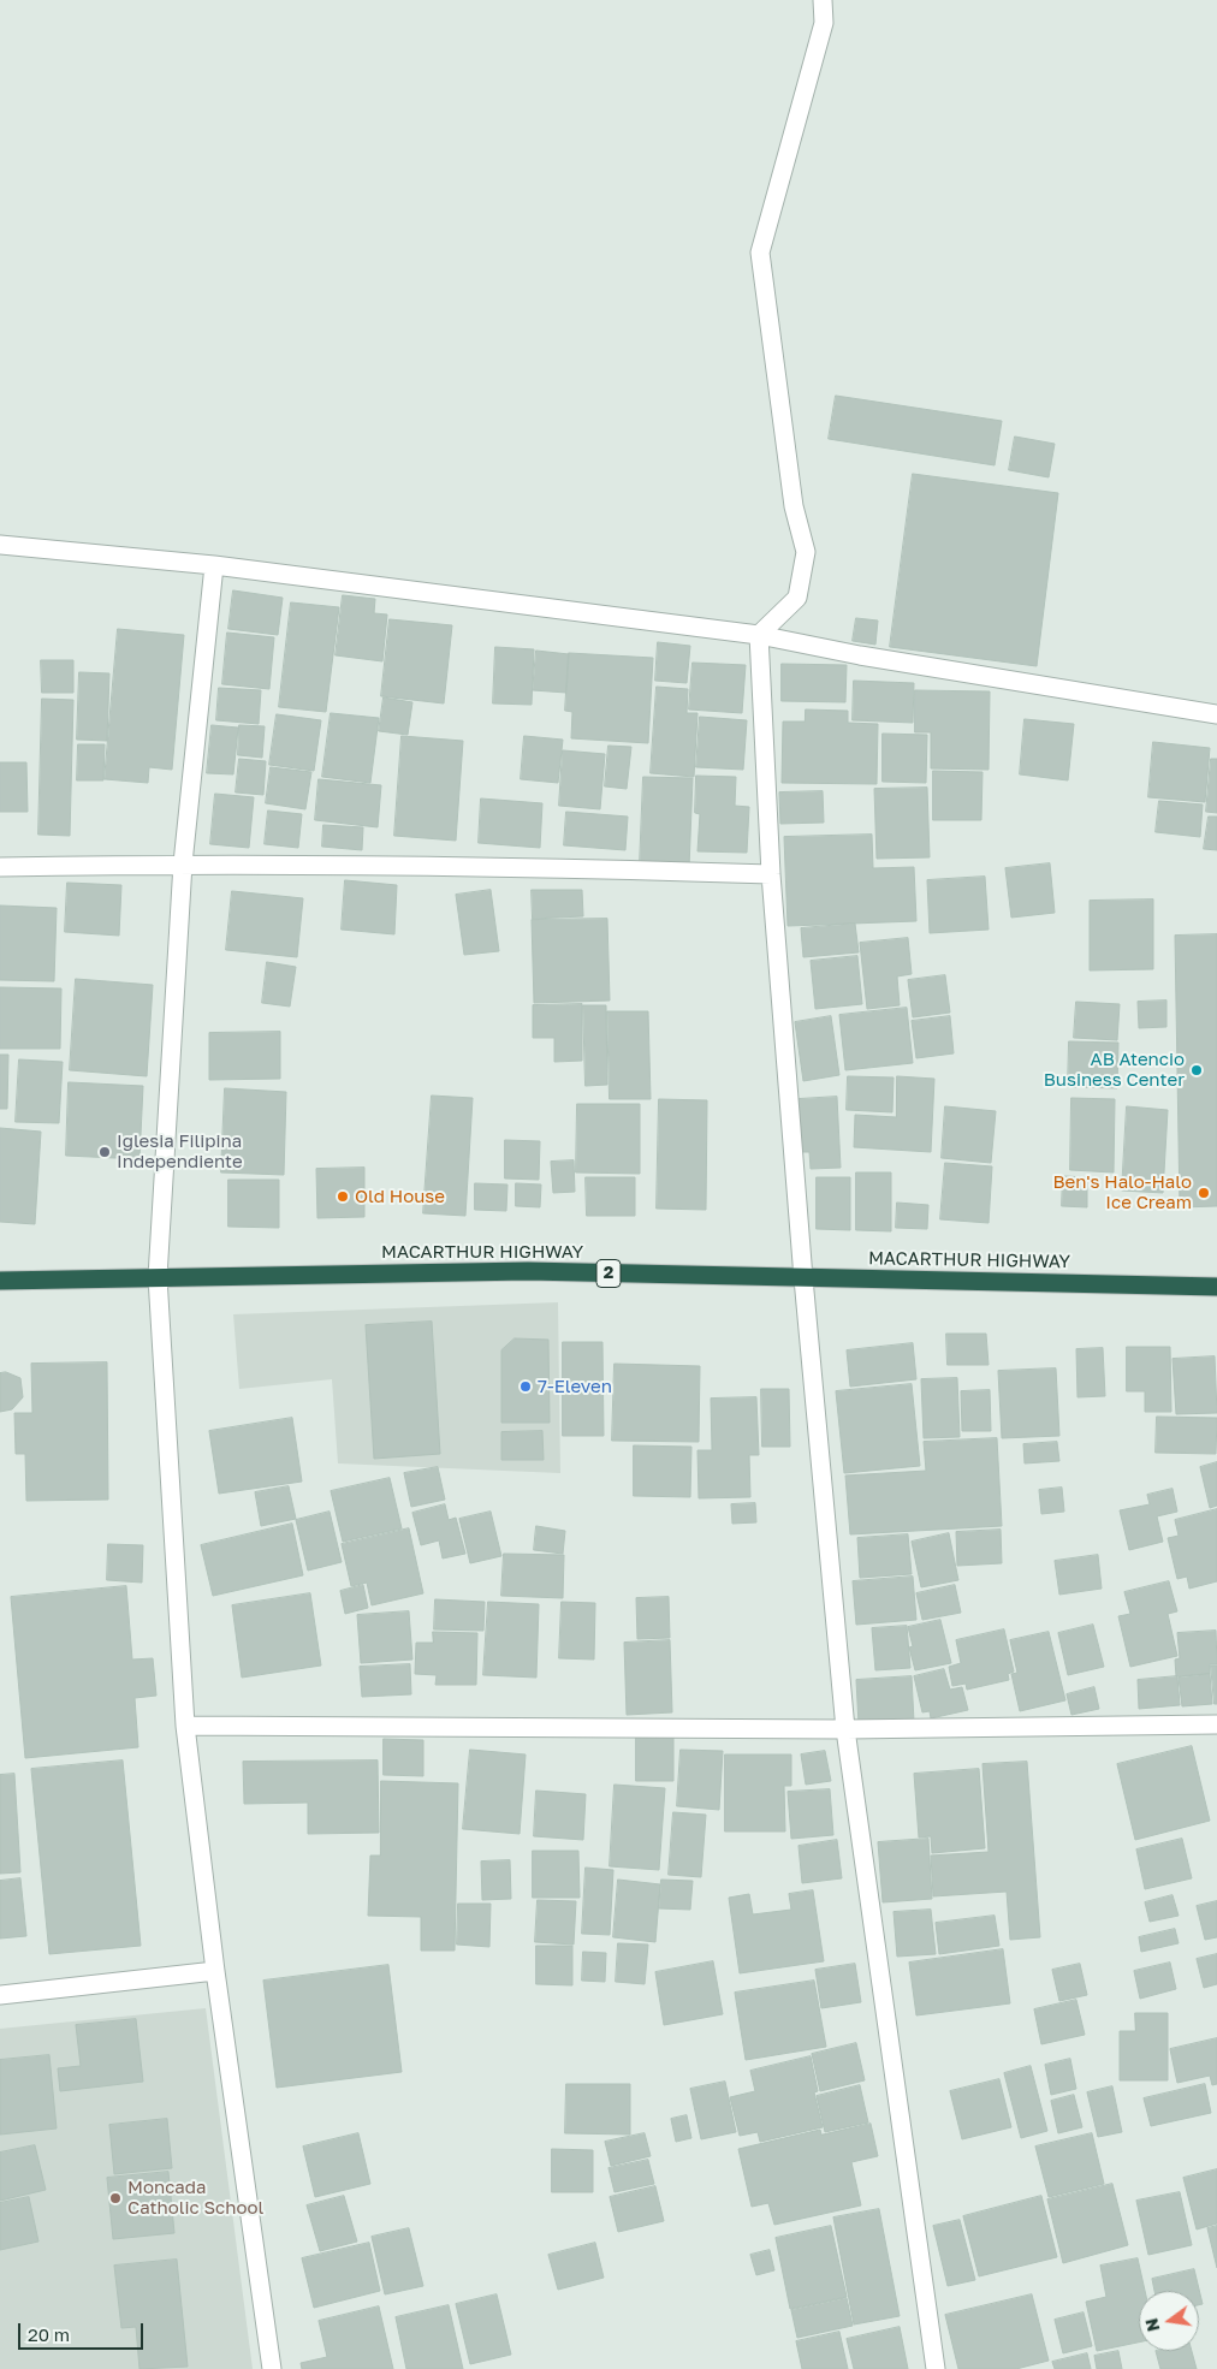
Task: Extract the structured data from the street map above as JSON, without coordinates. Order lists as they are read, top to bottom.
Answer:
{
  "streets": {
    "highway": ["MACARTHUR HIGHWAY", "2"]
  },
  "places": [
    "AB Atencio Business Center",
    "Iglesia Filipina Independiente",
    "Ben's Halo-Halo Ice Cream",
    "Old House",
    "7-Eleven",
    "Moncada Catholic School"
  ],
  "scale_bar": "20 m",
  "north": "left"
}
